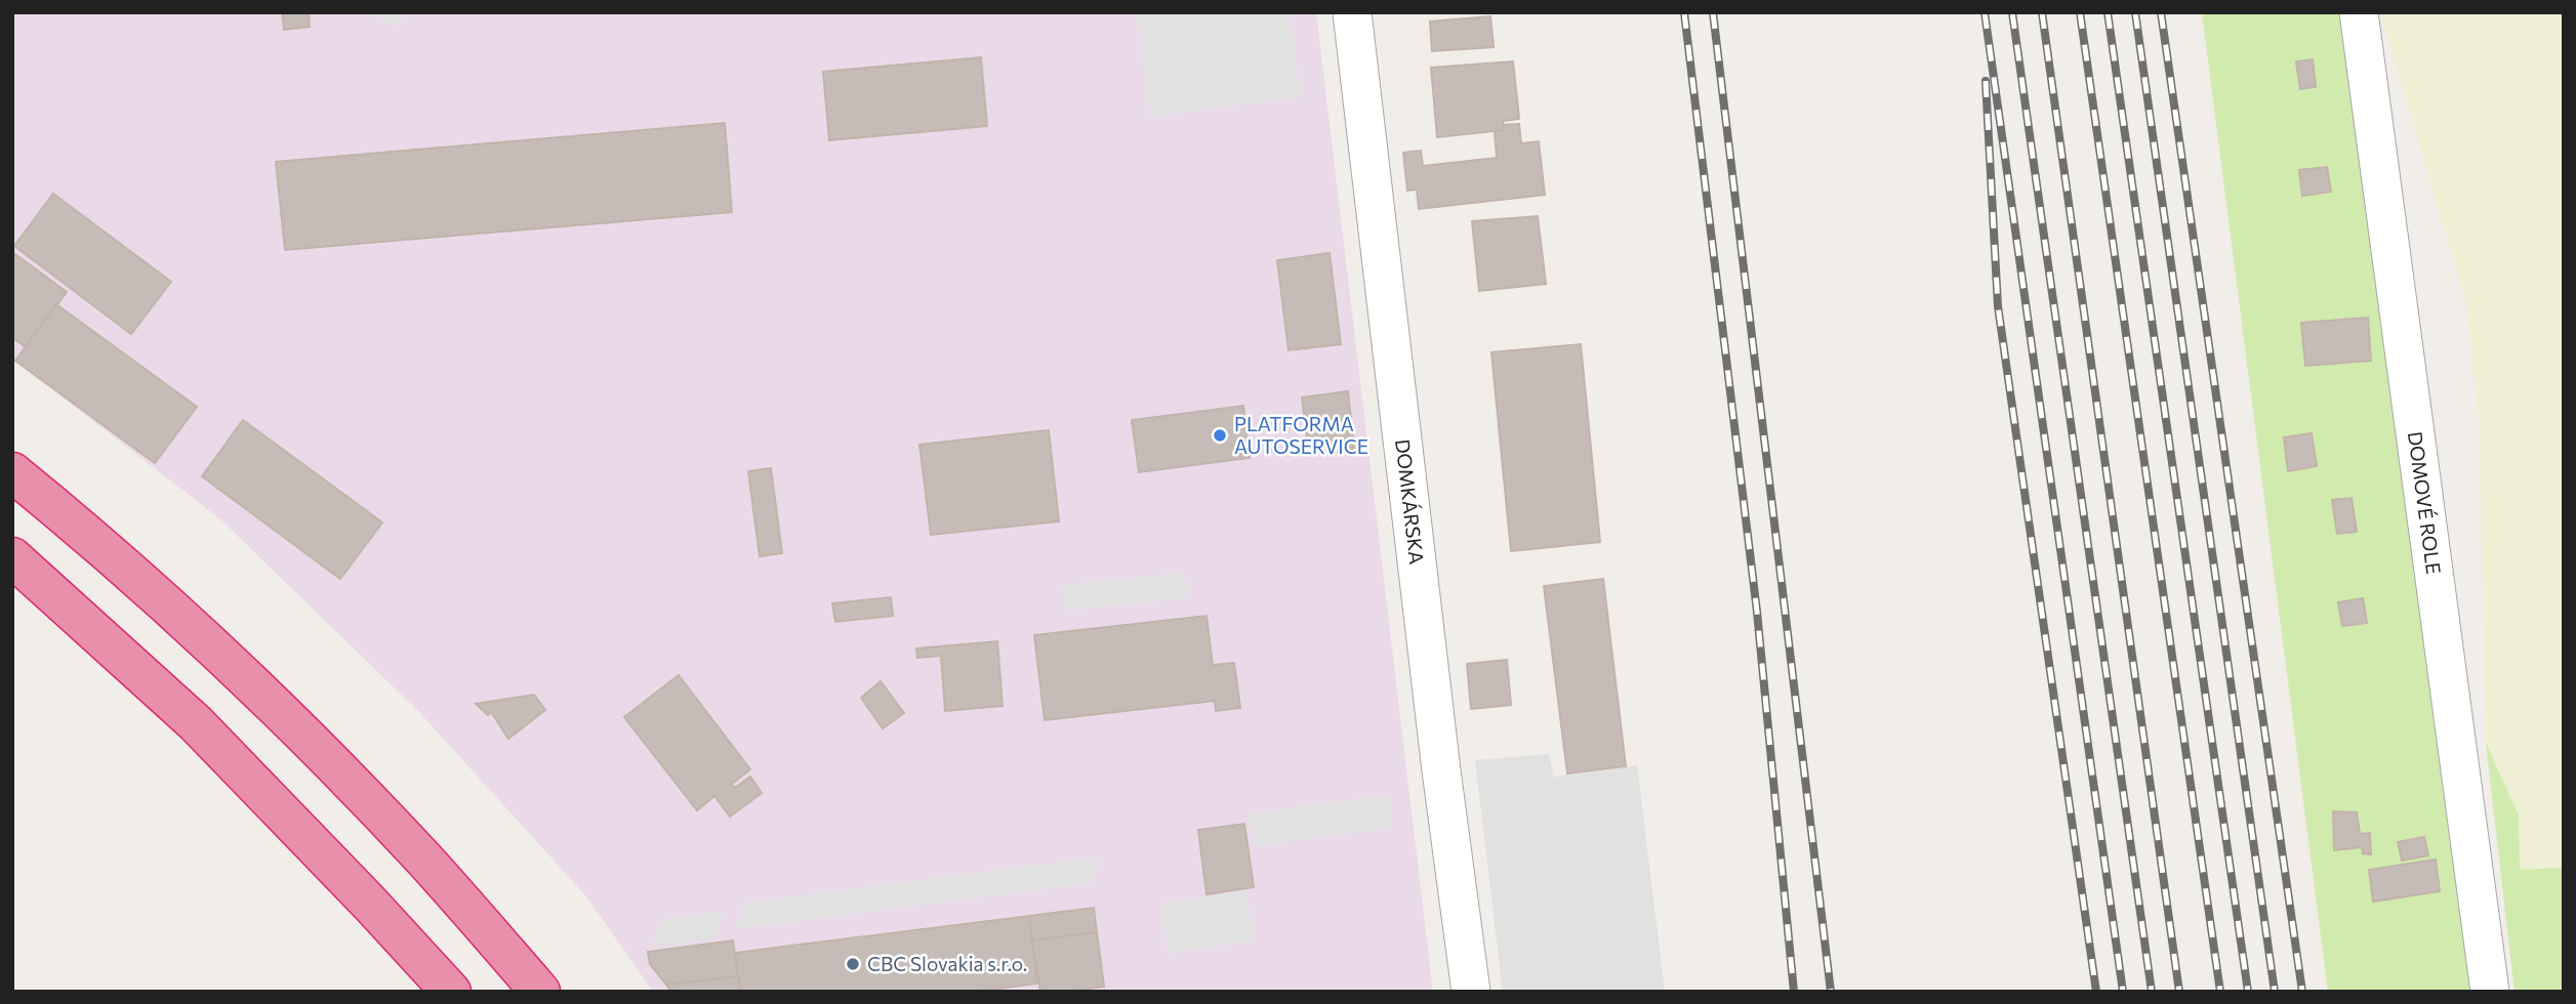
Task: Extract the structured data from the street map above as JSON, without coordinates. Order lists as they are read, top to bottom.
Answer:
{
  "streets": {
    "street": ["DOMKÁRSKA", "DOMOVÉ ROLE"]
  },
  "places": ["PLATFORMA AUTOSERVICE", "CBC Slovakia s.r.o."]
}
